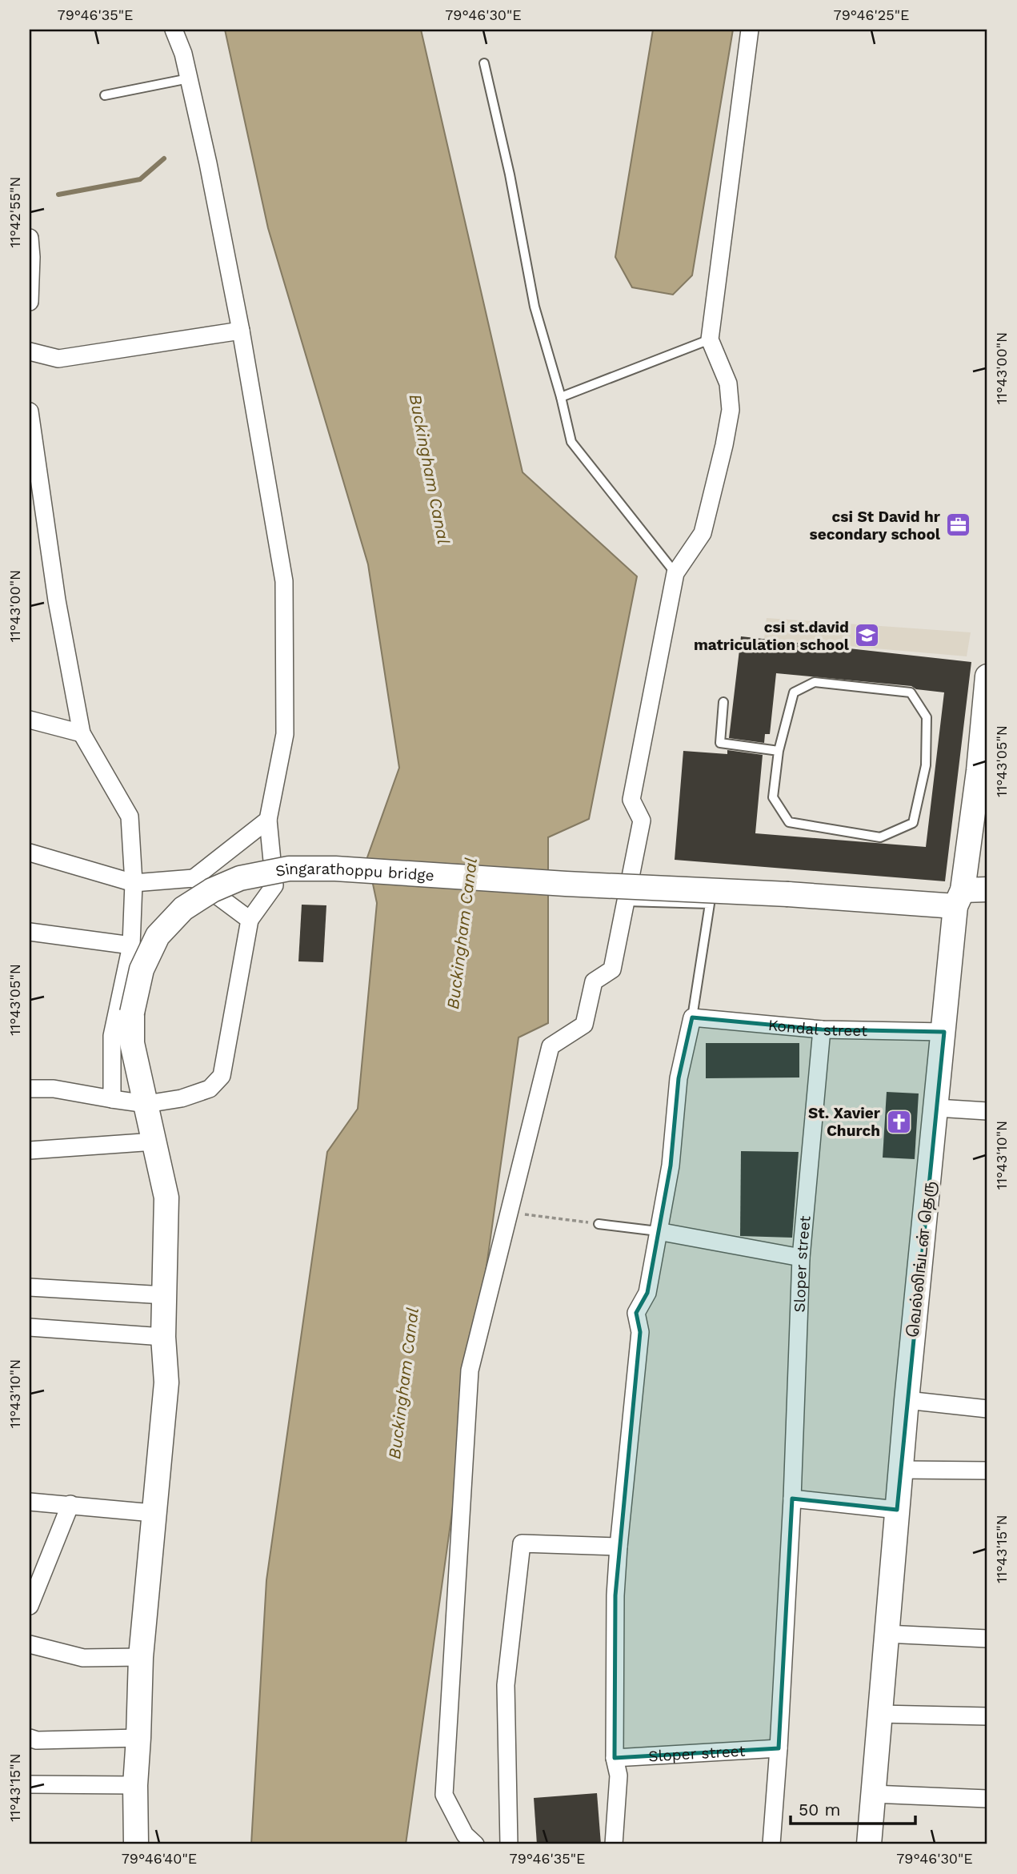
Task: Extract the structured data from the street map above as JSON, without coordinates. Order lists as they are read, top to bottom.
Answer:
{
  "streets": {
    "main road": ["Singarathoppu bridge", "வெல்லிங்டன் தெரு"],
    "street": ["Kondal street", "Sloper street"]
  },
  "crossings": [
    ["Singarathoppu bridge", "வெல்லிங்டன் தெரு"],
    ["Kondal street", "வெல்லிங்டன் தெரு"],
    ["Kondal street", "Sloper street"]
  ],
  "water": ["Buckingham Canal"],
  "places": {
    "office": ["csi St David hr secondary school"],
    "school or university": ["csi st.david matriculation school"],
    "church": ["St. Xavier Church"]
  },
  "scale_bar": "50 m",
  "coordinates": [
    "79°46'35\"E",
    "79°46'30\"E",
    "79°46'25\"E",
    "11°42'55\"N",
    "11°43'00\"N",
    "11°43'05\"N",
    "11°43'10\"N",
    "11°43'15\"N",
    "79°46'40\"E"
  ]
}
